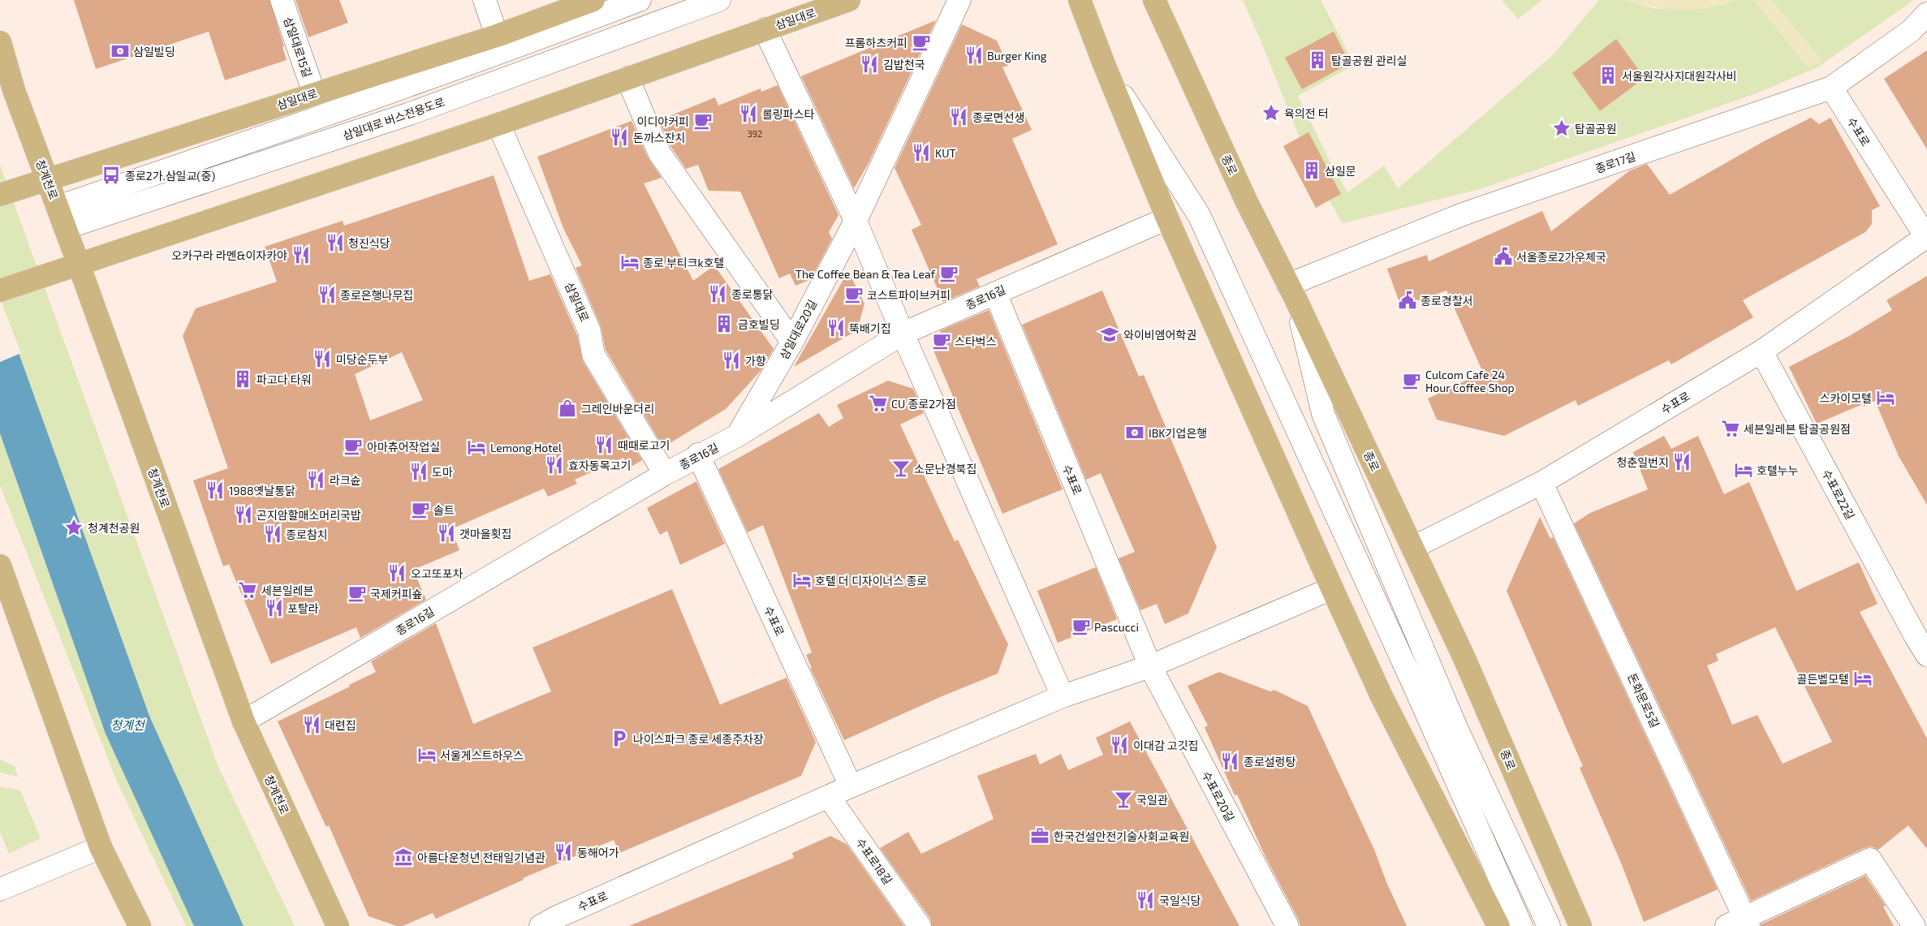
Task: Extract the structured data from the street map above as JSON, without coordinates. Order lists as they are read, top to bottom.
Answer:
{
  "streets": {
    "main road": ["삼일대로", "종로", "청계천로"],
    "street": [
      "삼일대로15길",
      "삼일대로 버스전용도로",
      "수표로",
      "종로17길",
      "종로16길",
      "삼일대로20길",
      "수표로22길",
      "돈화문로5길",
      "수표로20길",
      "수표로18길"
    ]
  },
  "crossings": [
    ["삼일대로", "삼일대로15길"],
    ["삼일대로", "청계천로"],
    ["삼일대로", "종로16길"],
    ["삼일대로", "삼일대로20길"],
    ["삼일대로 버스전용도로", "청계천로"],
    ["수표로", "종로17길"],
    ["수표로", "종로"],
    ["수표로", "종로16길"],
    ["수표로", "수표로22길"],
    ["수표로", "돈화문로5길"],
    ["수표로", "수표로20길"],
    ["수표로", "수표로18길"],
    ["종로17길", "종로"],
    ["청계천로", "종로16길"],
    ["종로16길", "삼일대로20길"]
  ],
  "water": ["청계천"],
  "places": {
    "cafe": [
      "프롬하츠커피",
      "이디야커피",
      "The Coffee Bean & Tea Leaf",
      "코스트파이브커피",
      "스타벅스",
      "Culcom Cafe 24 Hour Coffee Shop",
      "아마츄어작업실",
      "솔트",
      "국제커피숖",
      "Pascucci"
    ],
    "bank": ["삼일빌딩", "IBK기업은행"],
    "restaurant": [
      "Burger King",
      "김밥천국",
      "롤링파스타",
      "종로면선생",
      "돈까스잔치",
      "KUT",
      "청진식당",
      "오카구라 라멘&이자카야",
      "종로통닭",
      "종로은행나무집",
      "뚝배기집",
      "미당순두부",
      "가향",
      "때때로고기",
      "청춘일번지",
      "효자동목고기",
      "도마",
      "라크슌",
      "1988옛날통닭",
      "곤지암할매소머리국밥",
      "갯마을횟집",
      "종로참치",
      "오고또포차",
      "포탈라",
      "대련집",
      "이대감 고깃집",
      "종로설렁탕",
      "동해어가",
      "국일식당"
    ],
    "building": [
      "탑골공원 관리실",
      "서울원각사지대원각사비",
      "삼일문",
      "금호빌딩",
      "파고다 타워"
    ],
    "place": ["육의전 터", "탑골공원", "청계천공원"],
    "bus stop": ["종로2가.삼일교(중)"],
    "public building": ["서울종로2가우체국", "종로경찰서"],
    "hotel": [
      "종로 부티크k호텔",
      "스카이모텔",
      "Lemong Hotel",
      "호텔누누",
      "호텔 더 디자이너스 종로",
      "골든벨모텔",
      "서울게스트하우스"
    ],
    "school or university": ["와이비엠어학권"],
    "supermarket": ["CU 종로2가점", "세븐일레븐 탑골공원점", "세븐일레븐"],
    "shop": ["그레인바운더리"],
    "bar": ["소문난경북집", "국일관"],
    "parking": ["나이스파크 종로 세종주차장"],
    "office": ["한국건설안전기술사회교육원"],
    "museum": ["아름다운청년 전태일기념관"]
  },
  "house_numbers": ["392"]
}
